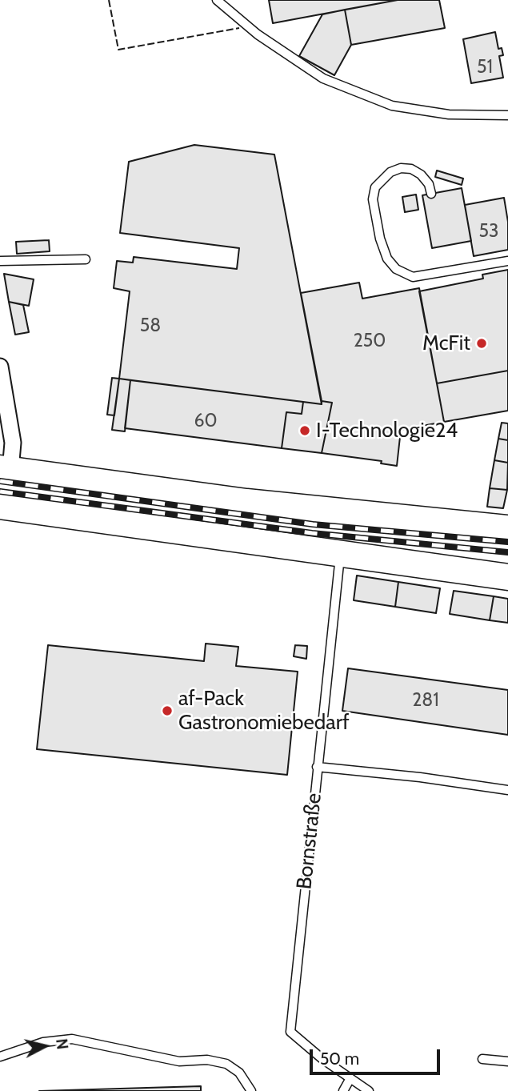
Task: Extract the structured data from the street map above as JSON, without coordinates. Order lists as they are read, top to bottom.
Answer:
{
  "streets": {
    "lane": ["Bornstraße"]
  },
  "places": ["McFit", "I-Technologie24", "af-Pack Gastronomiebedarf"],
  "house_numbers": [
    "51",
    "53",
    "58",
    "250",
    "60",
    "281"
  ],
  "scale_bar": "50 m",
  "north": "right"
}
